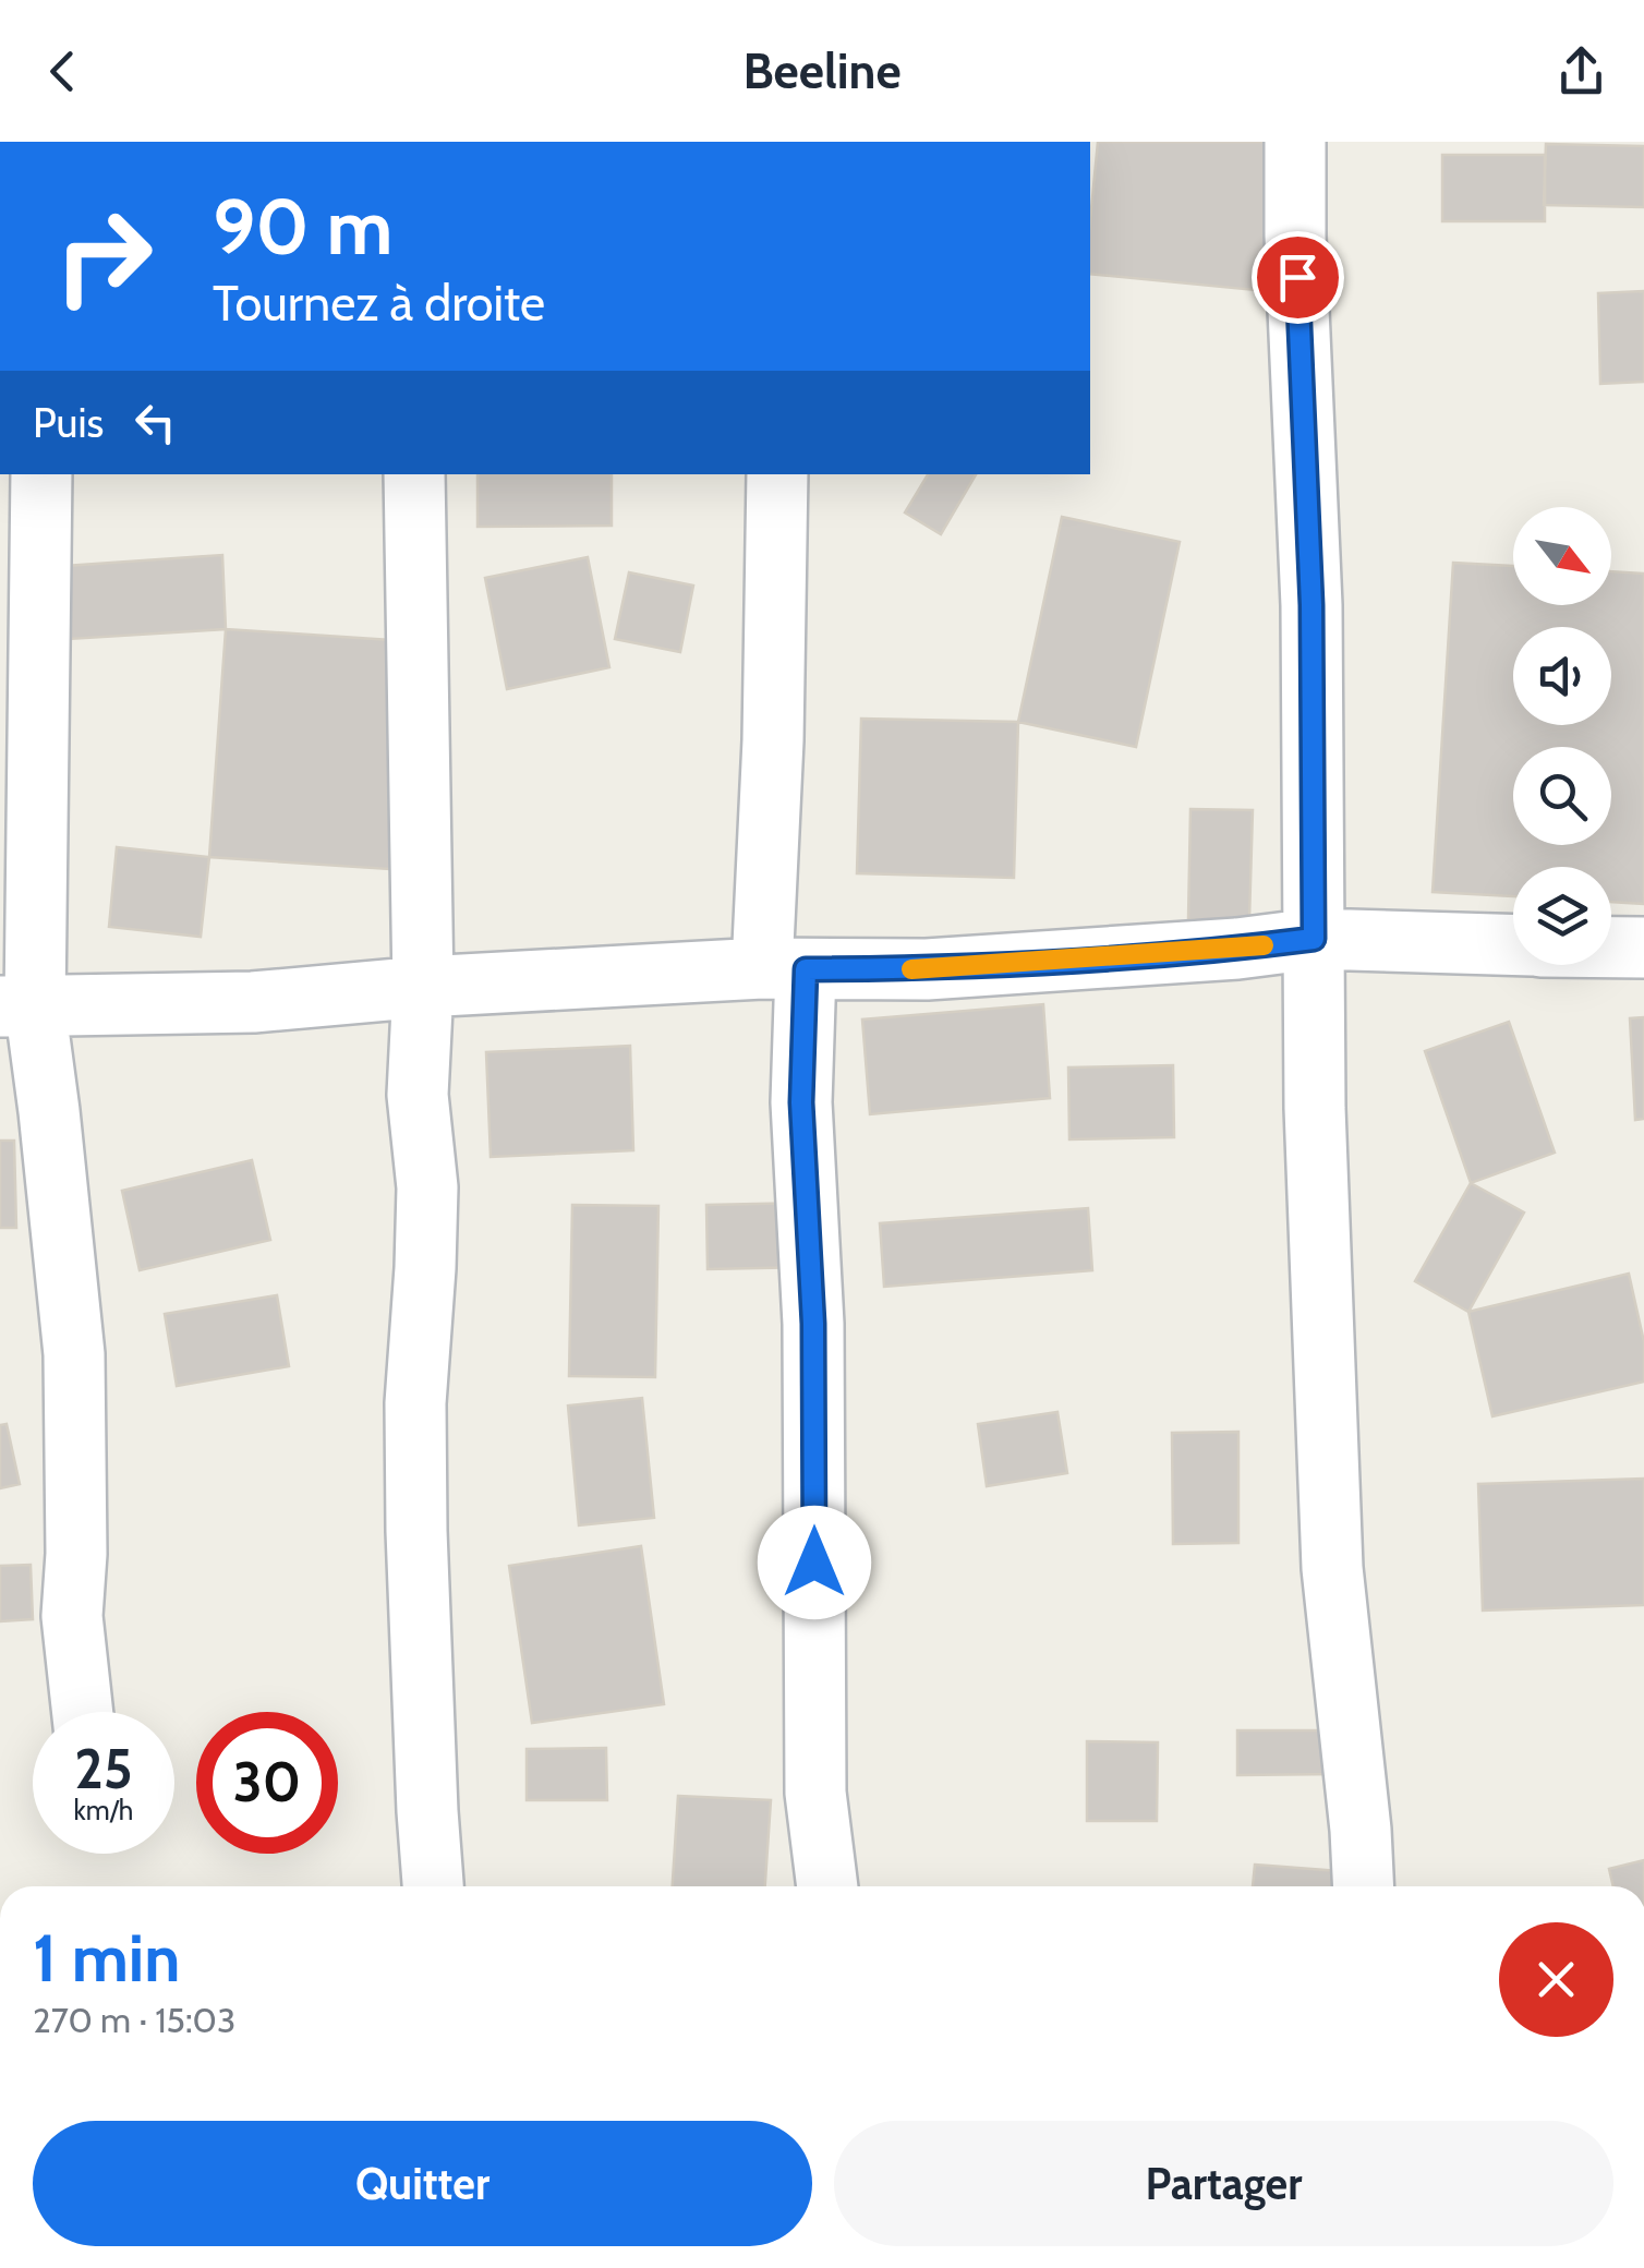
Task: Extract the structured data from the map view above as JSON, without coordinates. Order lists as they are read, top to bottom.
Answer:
{
  "north": "bottom right",
  "page": {
    "header": "Beeline",
    "turn": ["90 m", "Tournez à droite"],
    "then": "Puis",
    "speed": "25 km/h",
    "limit": "30",
    "heading": ["1 min", "270 m · 15:03"],
    "buttons": ["Quitter", "Partager"]
  }
}
